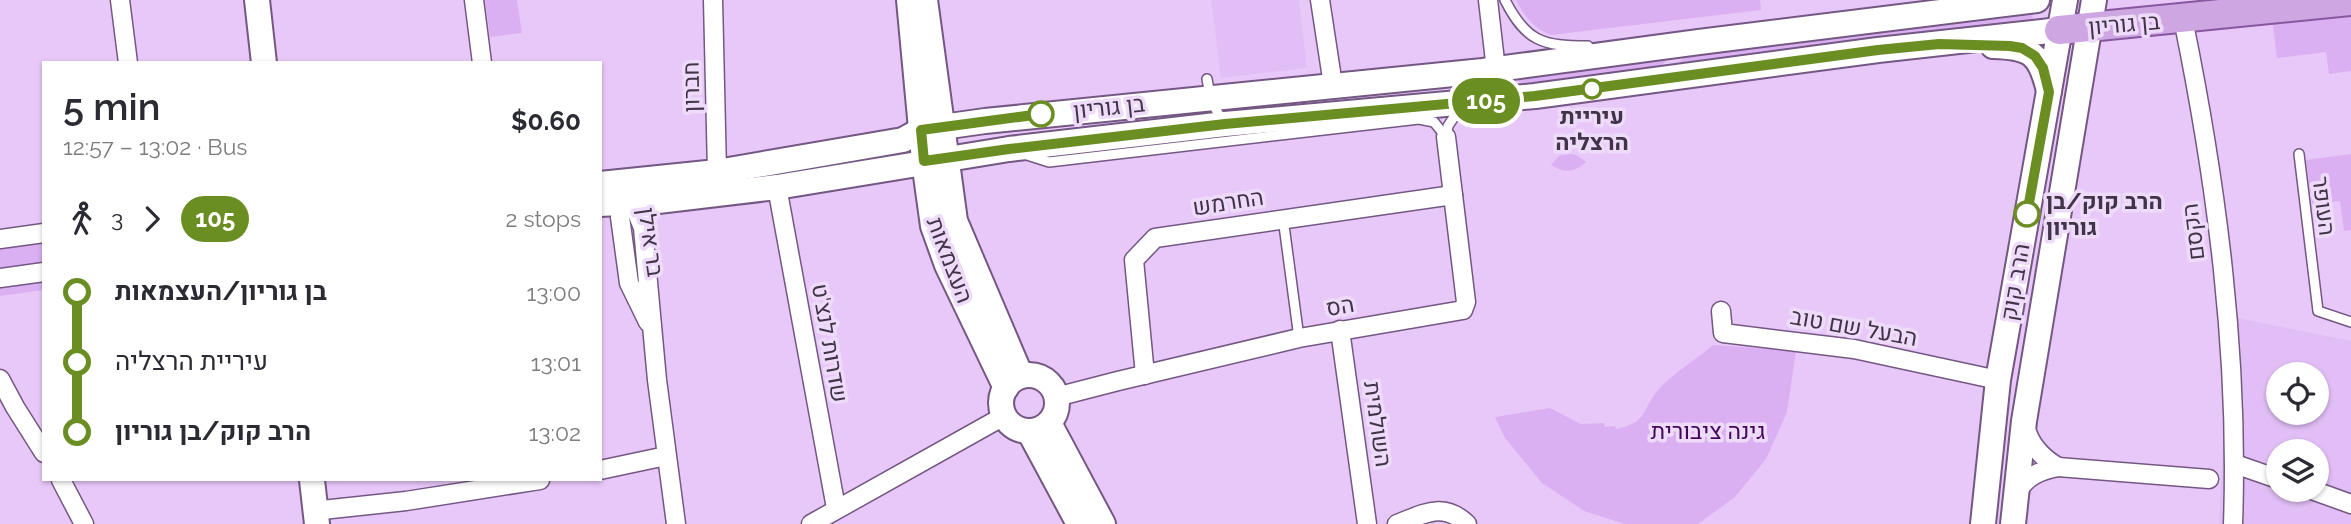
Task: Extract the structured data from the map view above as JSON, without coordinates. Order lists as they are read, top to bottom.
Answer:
{
  "streets": {
    "main road": ["בן גוריון"],
    "street": [
      "חברון",
      "החרמש",
      "הקסם",
      "בר אילן",
      "העצמאות",
      "הרב קוק",
      "הס",
      "הבעל שם טוב",
      "שדרות לנצ'ט",
      "השולמית"
    ],
    "lane": ["העופר"]
  },
  "crossings": [
    ["בן גוריון", "חברון"],
    ["בן גוריון", "הקסם"],
    ["בן גוריון", "בר אילן"],
    ["בן גוריון", "העצמאות"],
    ["בן גוריון", "הרב קוק"],
    ["בן גוריון", "שדרות לנצ'ט"],
    ["החרמש", "הס"],
    ["העצמאות", "הס"],
    ["הרב קוק", "הבעל שם טוב"],
    ["הס", "השולמית"]
  ],
  "parks": ["גינה ציבורית"],
  "places": ["עיריית הרצליה", "הרב קוק/בן גוריון"],
  "lines": ["bus line 105"],
  "page": {
    "on_map": "105",
    "heading": ["5 min", "12:57 – 13:02 · Bus", "$0.60"],
    "legs": ["3", "105", "2 stops"],
    "list": [
      {
        "name": "בן גוריון/העצמאות",
        "value": "13:00"
      },
      {
        "name": "עיריית הרצליה",
        "value": "13:01"
      },
      {
        "name": "הרב קוק/בן גוריון",
        "value": "13:02"
      }
    ]
  }
}
